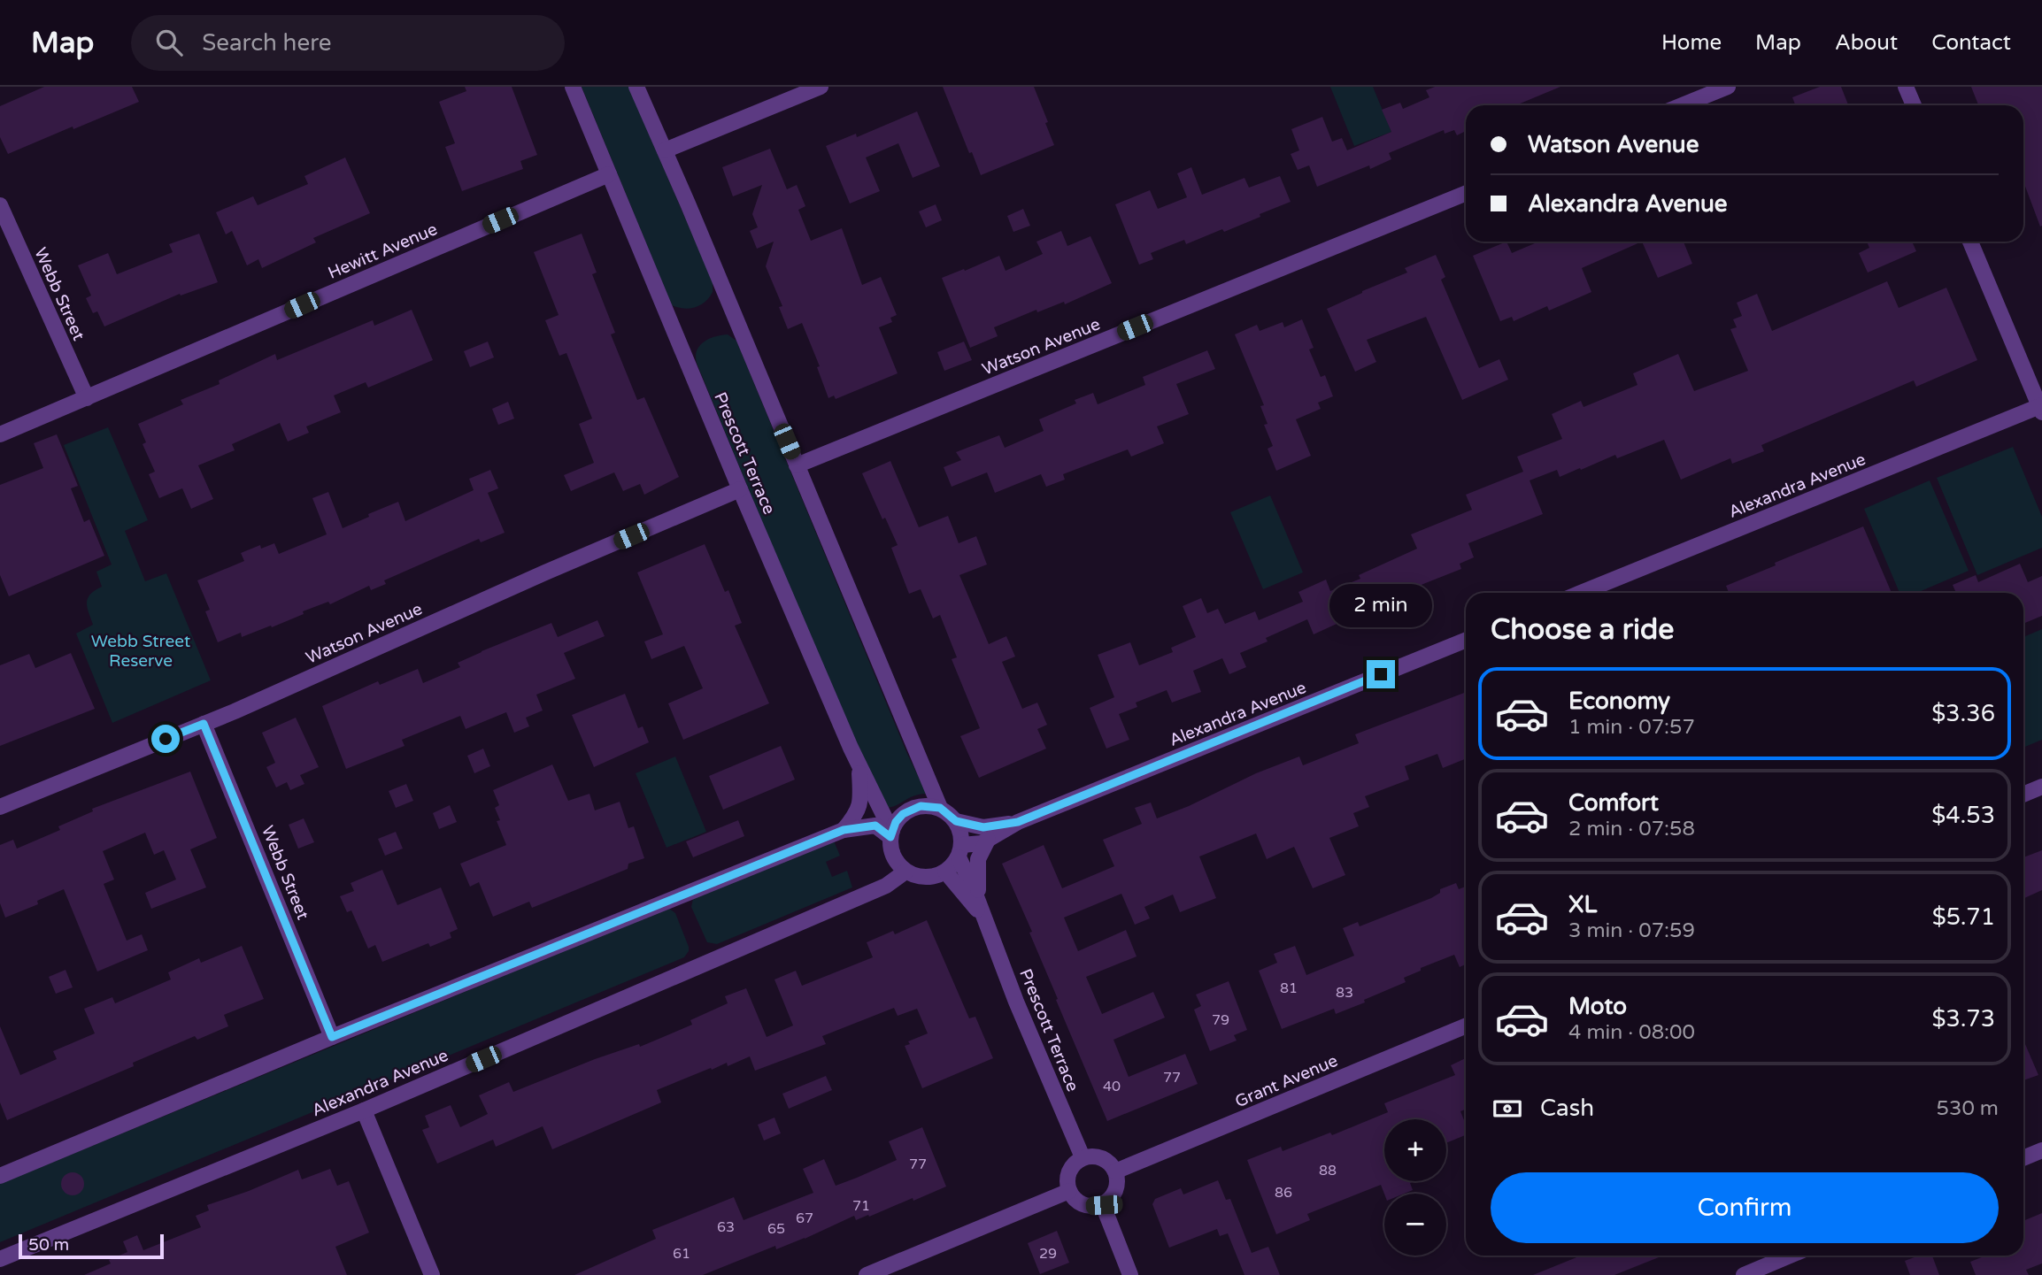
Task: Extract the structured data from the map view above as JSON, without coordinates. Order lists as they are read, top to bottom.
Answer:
{
  "streets": {
    "street": [
      "Hewitt Avenue",
      "Webb Street",
      "Watson Avenue",
      "Prescott Terrace",
      "Alexandra Avenue",
      "Grant Avenue"
    ]
  },
  "crossings": [
    ["Hewitt Avenue", "Webb Street"],
    ["Hewitt Avenue", "Prescott Terrace"],
    ["Webb Street", "Watson Avenue"],
    ["Watson Avenue", "Prescott Terrace"],
    ["Prescott Terrace", "Alexandra Avenue"],
    ["Prescott Terrace", "Grant Avenue"]
  ],
  "parks": ["Webb Street Reserve"],
  "house_numbers": [
    "81",
    "83",
    "79",
    "77",
    "40",
    "77",
    "88",
    "86",
    "71",
    "67",
    "63",
    "65",
    "61",
    "29"
  ],
  "scale_bar": "50 m",
  "page": {
    "header": "Map",
    "search": "Search here",
    "nav": [
      "Home",
      "Map",
      "About",
      "Contact"
    ],
    "banner": ["Watson Avenue", "Alexandra Avenue"],
    "bubble": "2 min",
    "heading": "Choose a ride",
    "list": [
      {
        "name": "Economy",
        "note": "1 min · 07:57",
        "value": "$3.36"
      },
      {
        "name": "Comfort",
        "note": "2 min · 07:58",
        "value": "$4.53"
      },
      {
        "name": "XL",
        "note": "3 min · 07:59",
        "value": "$5.71"
      },
      {
        "name": "Moto",
        "note": "4 min · 08:00",
        "value": "$3.73"
      }
    ],
    "pay": ["Cash", "530 m"],
    "map_buttons": ["+", "−"],
    "buttons": "Confirm",
    "scale": "50 m"
  }
}
